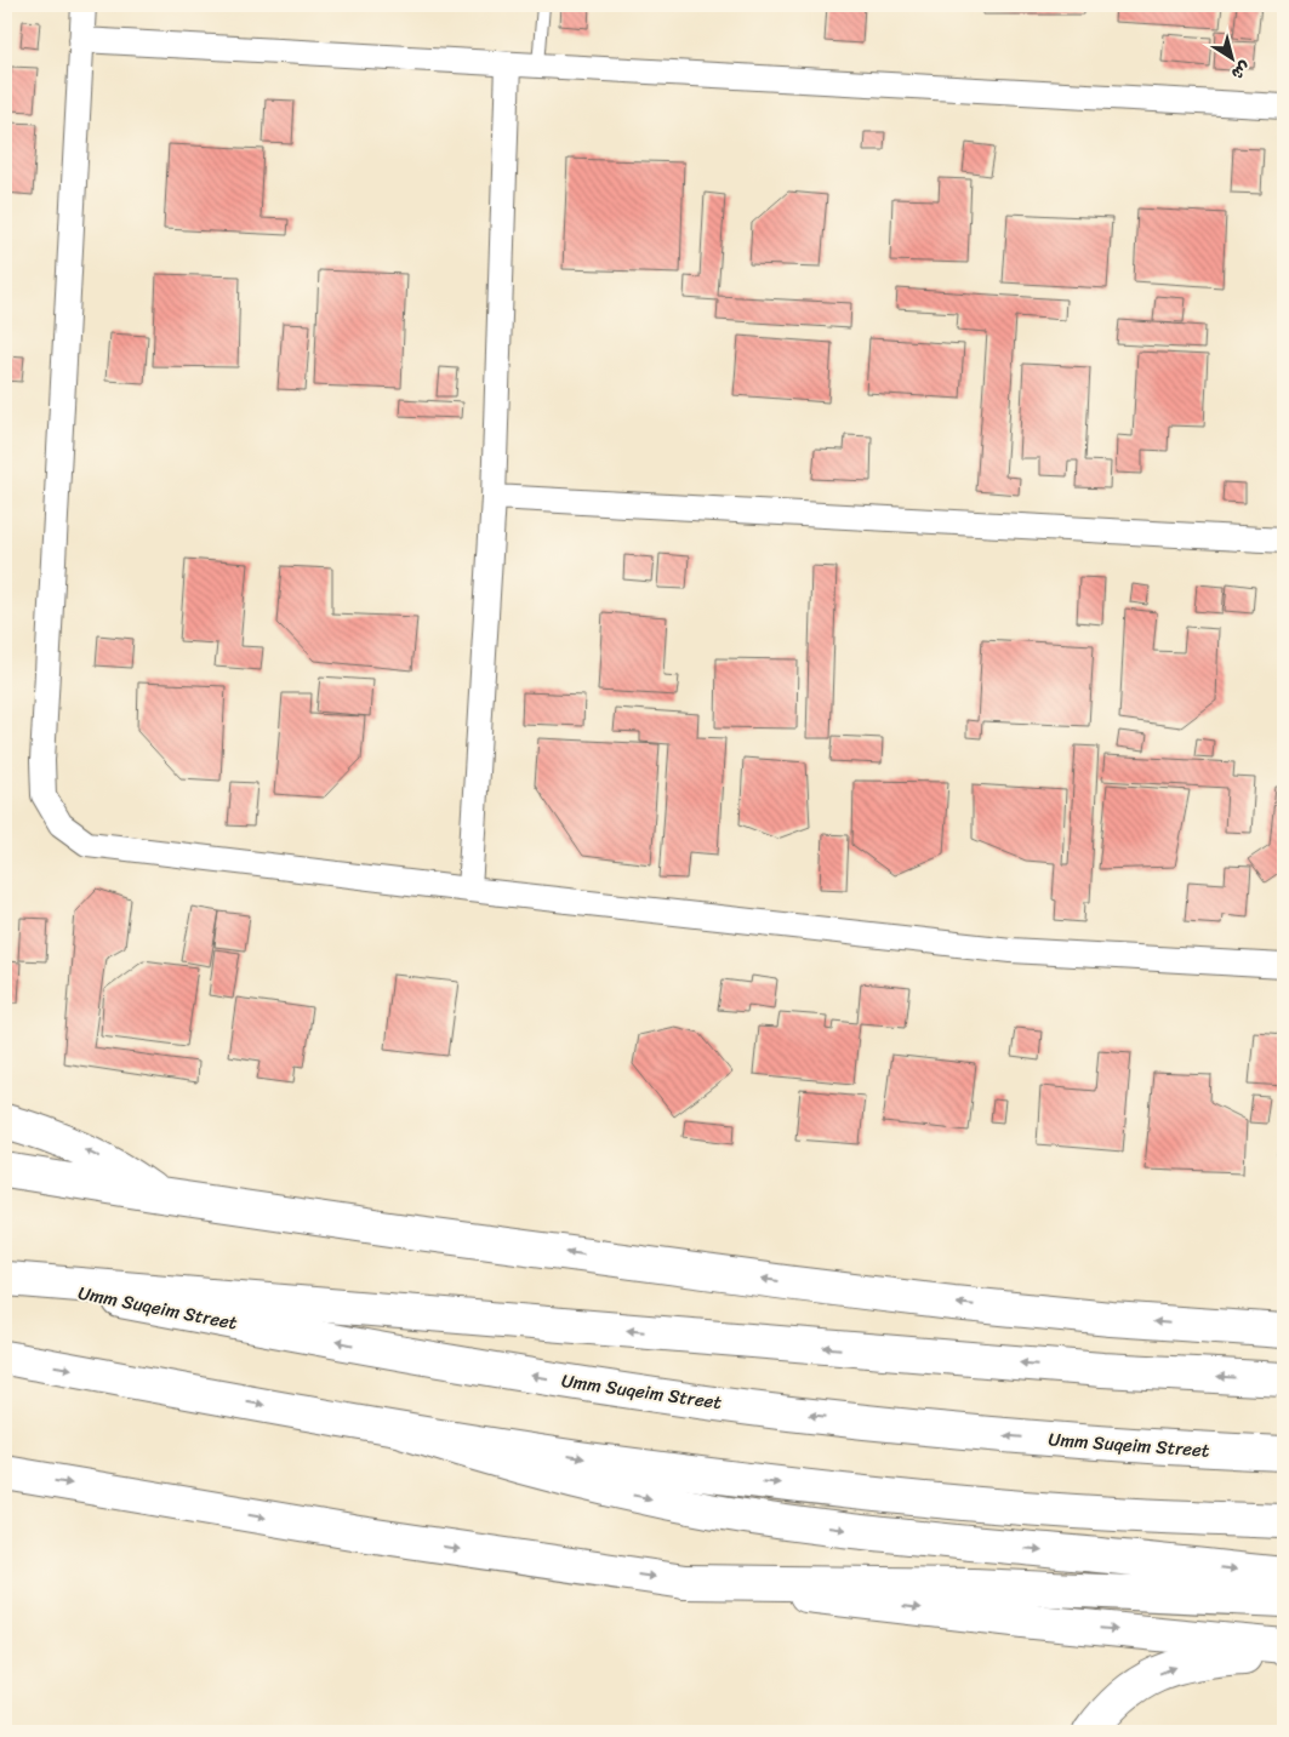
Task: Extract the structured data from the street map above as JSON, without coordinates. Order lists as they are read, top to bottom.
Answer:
{
  "streets": {
    "main road": ["Umm Suqeim Street"]
  },
  "north": "bottom right"
}
